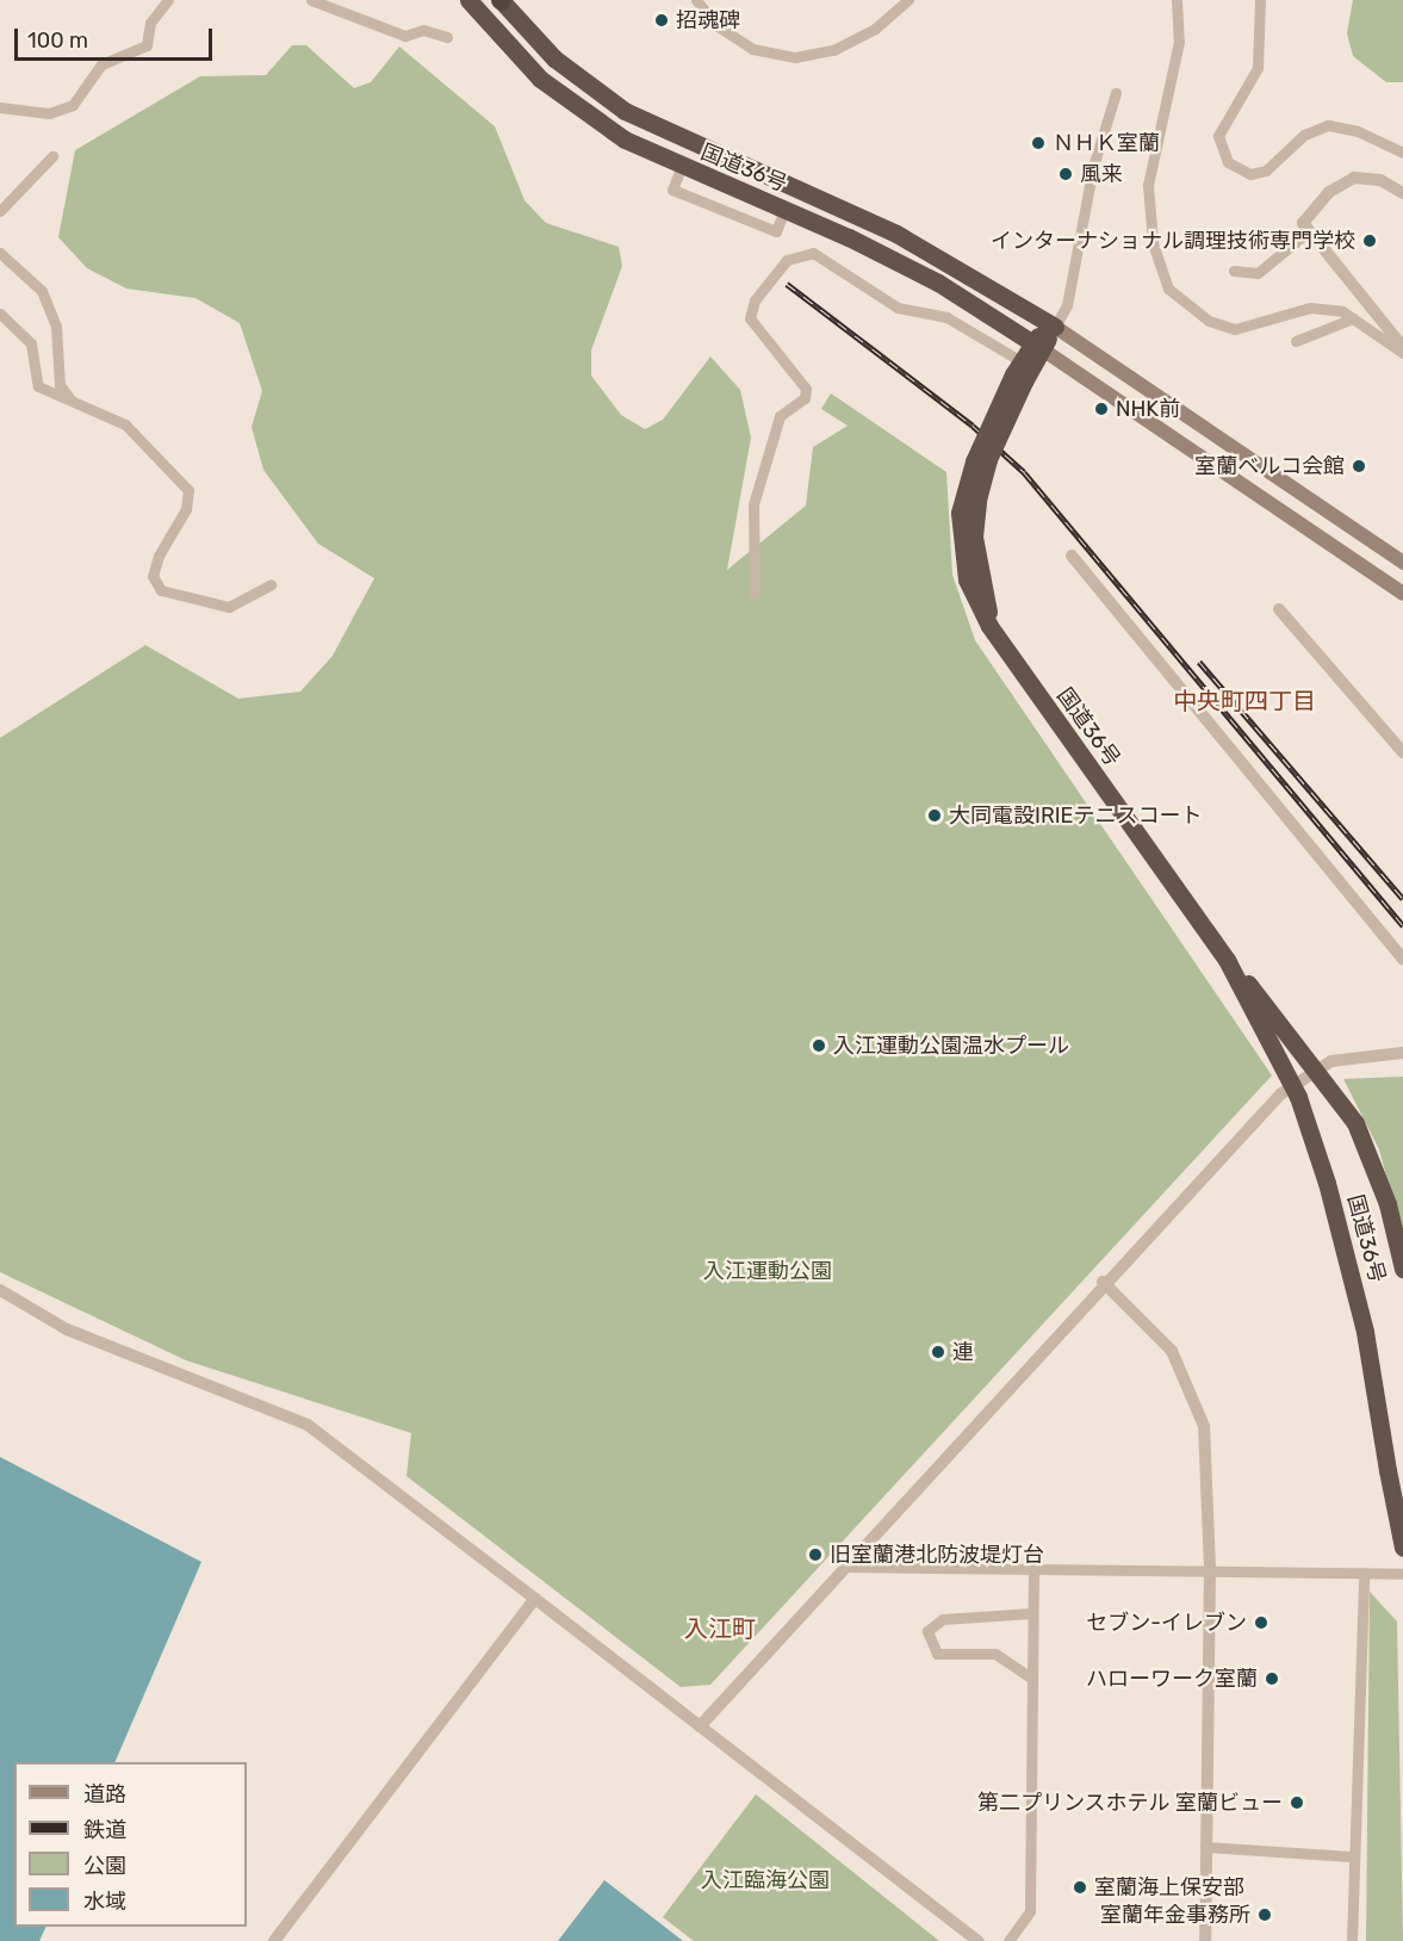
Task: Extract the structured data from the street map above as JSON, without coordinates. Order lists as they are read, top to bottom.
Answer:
{
  "streets": {
    "highway": ["国道36号"]
  },
  "districts": ["中央町四丁目", "入江町"],
  "parks": ["入江運動公園", "入江臨海公園"],
  "places": [
    "招魂碑",
    "ＮＨＫ室蘭",
    "風来",
    "インターナショナル調理技術専門学校",
    "NHK前",
    "室蘭ベルコ会館",
    "大同電設IRIEテニスコート",
    "入江運動公園温水プール",
    "連",
    "旧室蘭港北防波堤灯台",
    "セブン-イレブン",
    "ハローワーク室蘭",
    "第二プリンスホテル 室蘭ビュー",
    "室蘭海上保安部",
    "室蘭年金事務所"
  ],
  "legend": [
    "道路",
    "鉄道",
    "公園",
    "水域"
  ],
  "scale_bar": "100 m"
}
